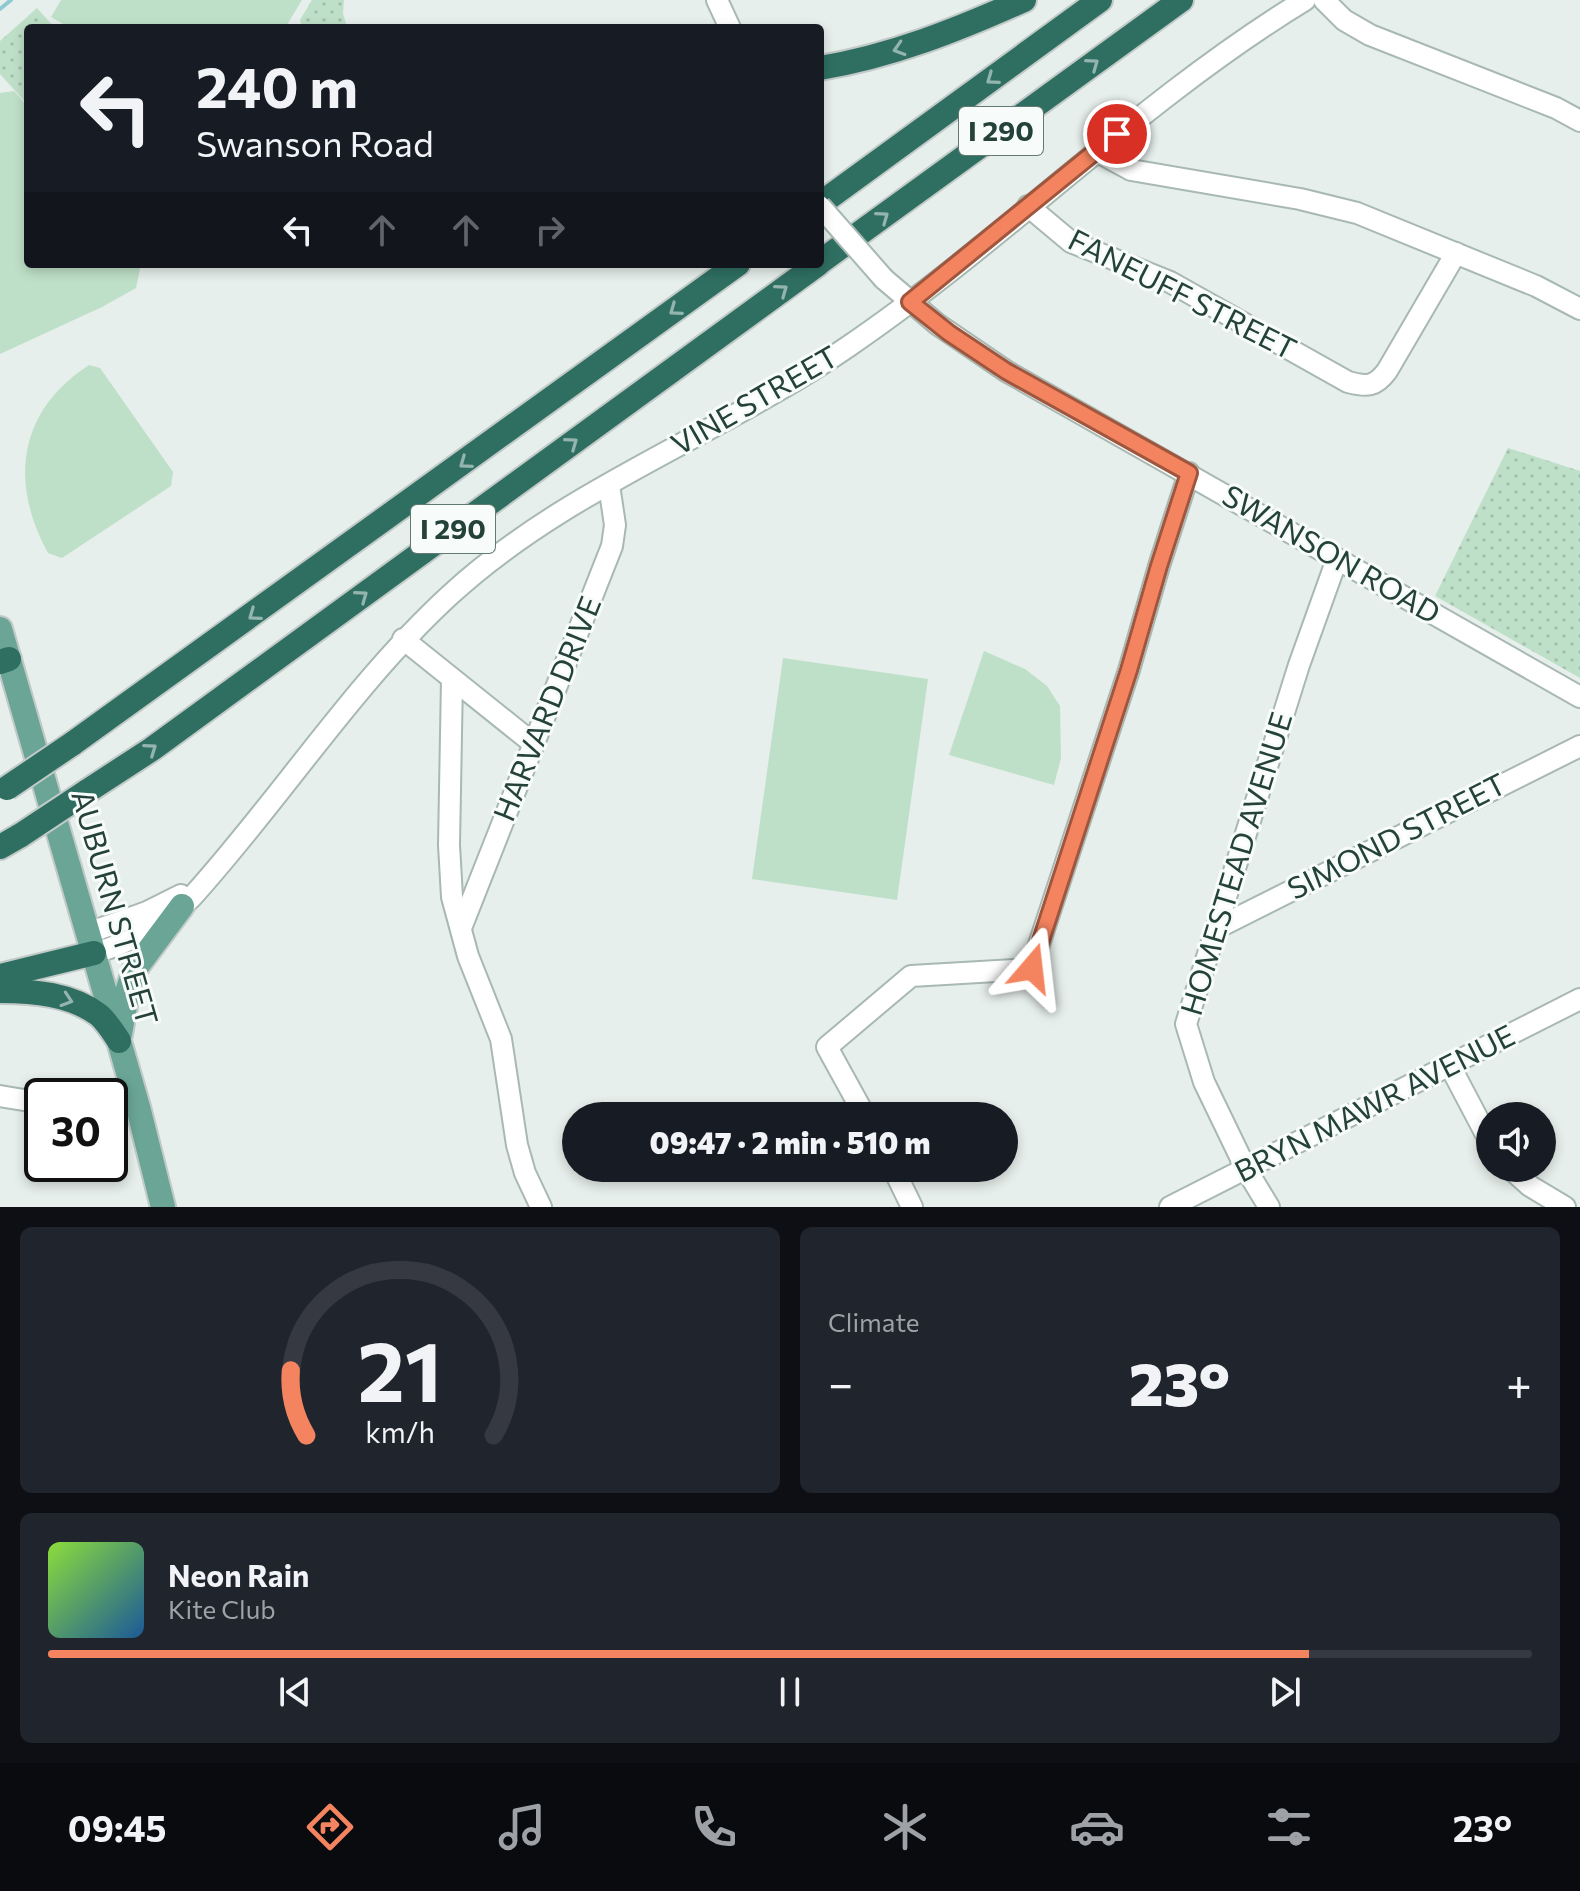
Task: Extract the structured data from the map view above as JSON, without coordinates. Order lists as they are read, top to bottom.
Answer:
{
  "streets": {
    "highway": ["I 290"],
    "main road": ["AUBURN STREET"],
    "street": [
      "FANEUFF STREET",
      "VINE STREET",
      "SWANSON ROAD",
      "HARVARD DRIVE",
      "SIMOND STREET",
      "HOMESTEAD AVENUE",
      "BRYN MAWR AVENUE"
    ]
  },
  "crossings": [
    ["FANEUFF STREET", "VINE STREET"],
    ["VINE STREET", "SWANSON ROAD"],
    ["VINE STREET", "HARVARD DRIVE"],
    ["VINE STREET", "AUBURN STREET"],
    ["SWANSON ROAD", "HOMESTEAD AVENUE"],
    ["SIMOND STREET", "HOMESTEAD AVENUE"],
    ["HOMESTEAD AVENUE", "BRYN MAWR AVENUE"]
  ],
  "page": {
    "turn": ["240 m", "Swanson Road"],
    "limit": "30",
    "trip": "09:47 · 2 min · 510 m",
    "tile": "Climate",
    "heat": ["−", "23°", "+"],
    "song": ["Neon Rain", "Kite Club"],
    "tabs": ["09:45", "23°"],
    "gauge": ["21", "km/h"]
  }
}
